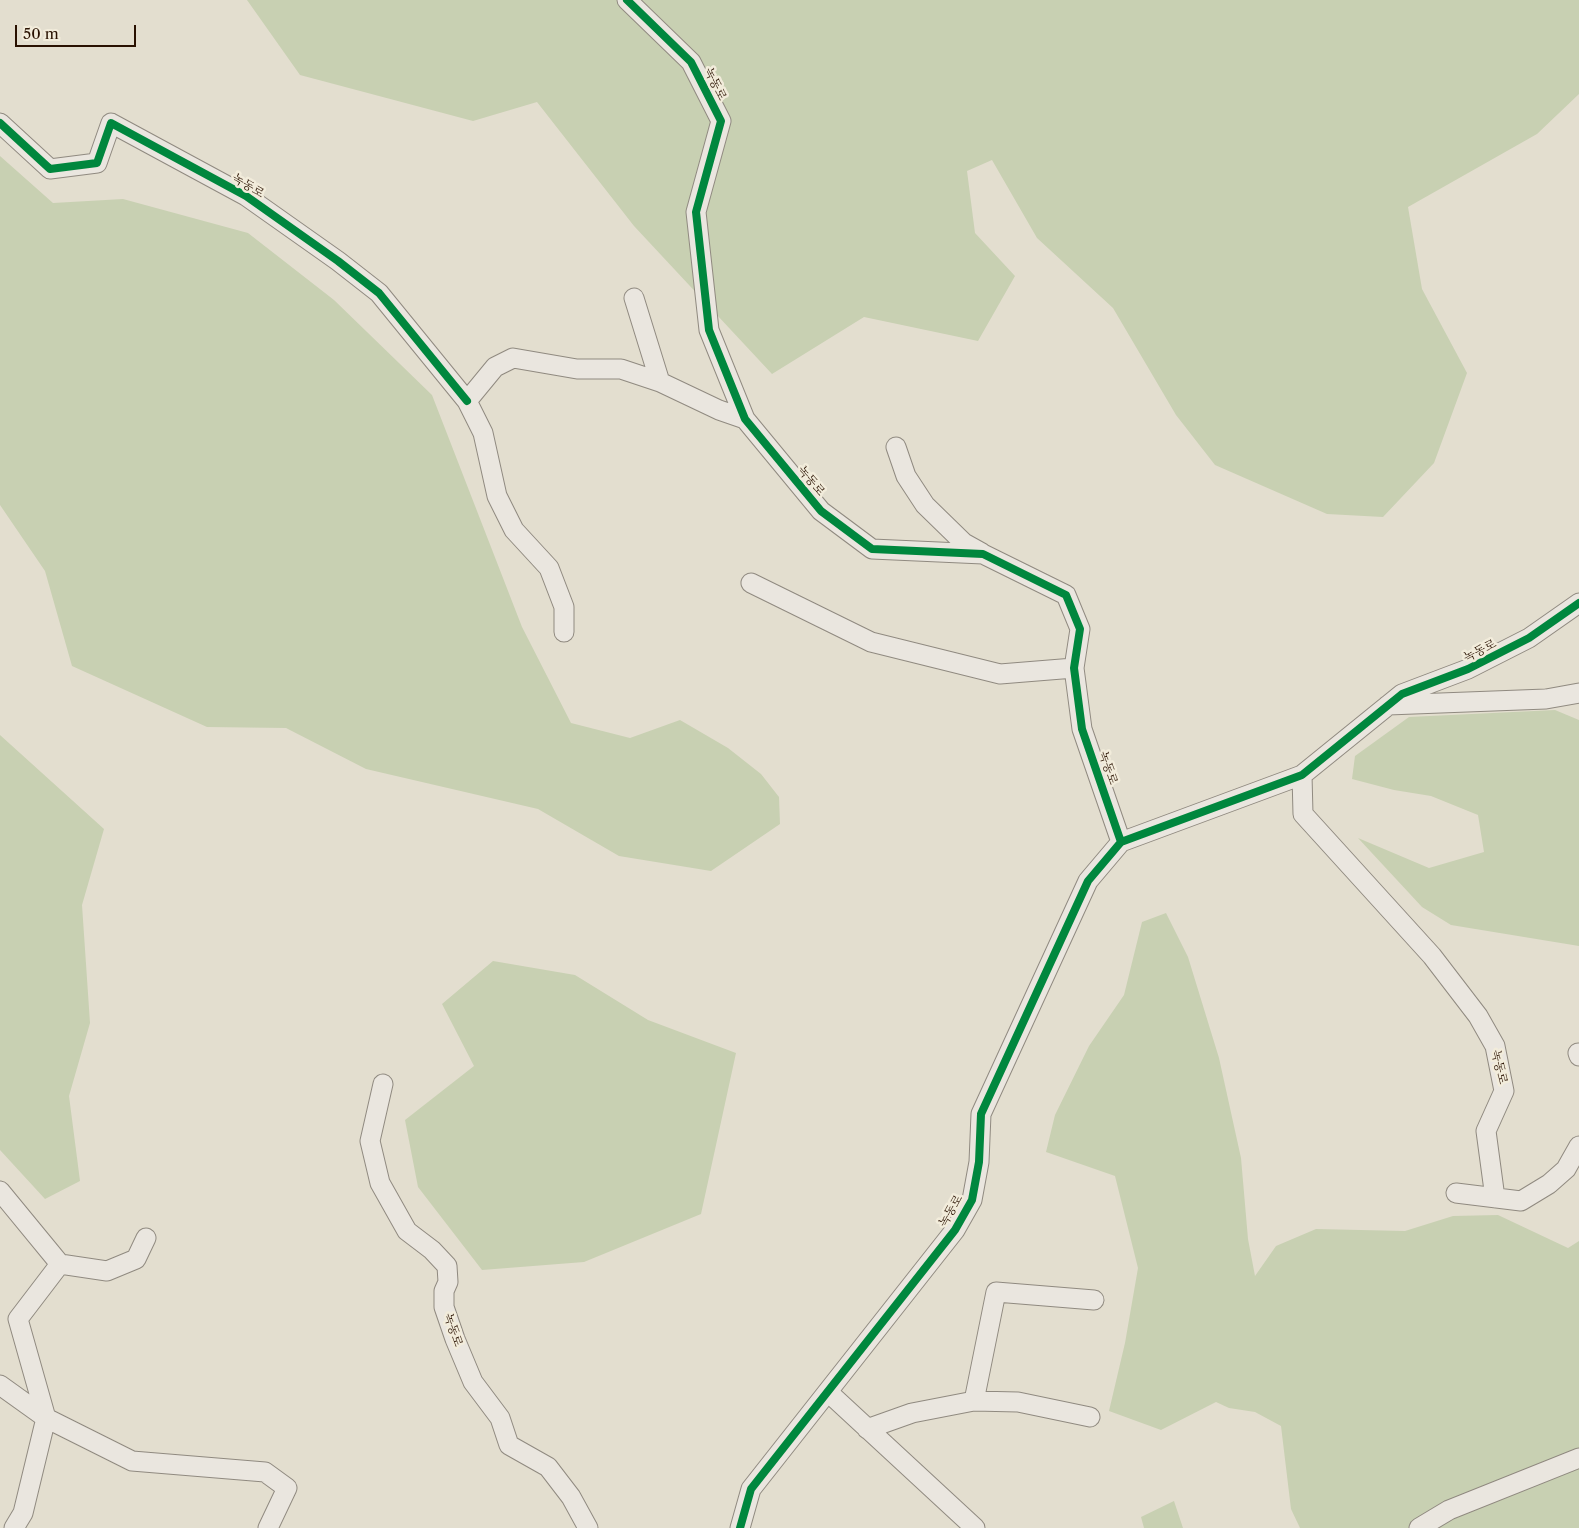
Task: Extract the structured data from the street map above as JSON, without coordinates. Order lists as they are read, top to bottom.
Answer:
{
  "streets": {
    "street": ["녹동로"]
  },
  "scale_bar": "50 m"
}
